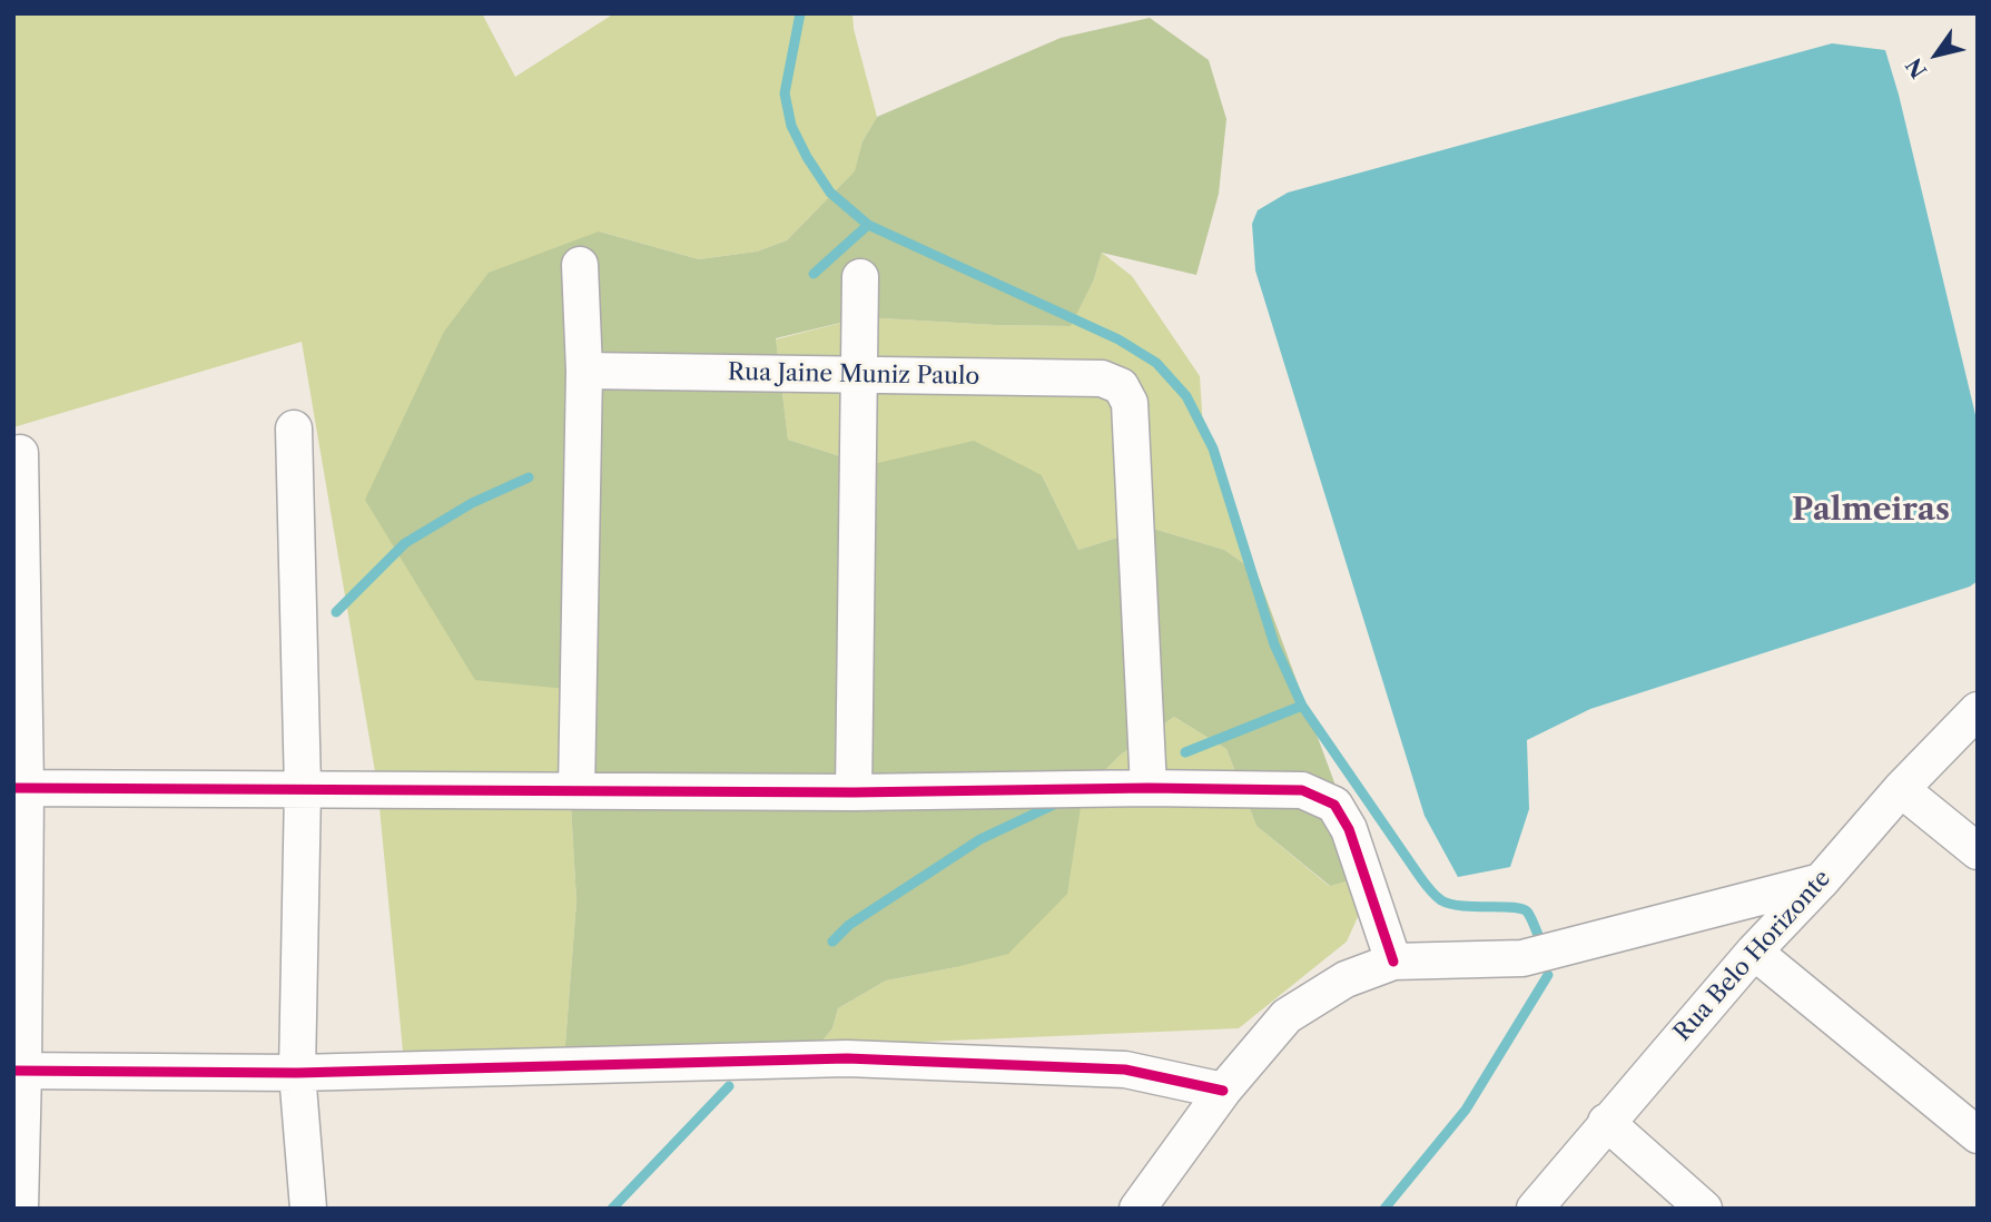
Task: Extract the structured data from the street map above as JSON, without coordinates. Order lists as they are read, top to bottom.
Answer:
{
  "streets": {
    "street": ["Rua Jaine Muniz Paulo", "Rua Belo Horizonte"]
  },
  "districts": ["Palmeiras"],
  "north": "bottom left"
}
